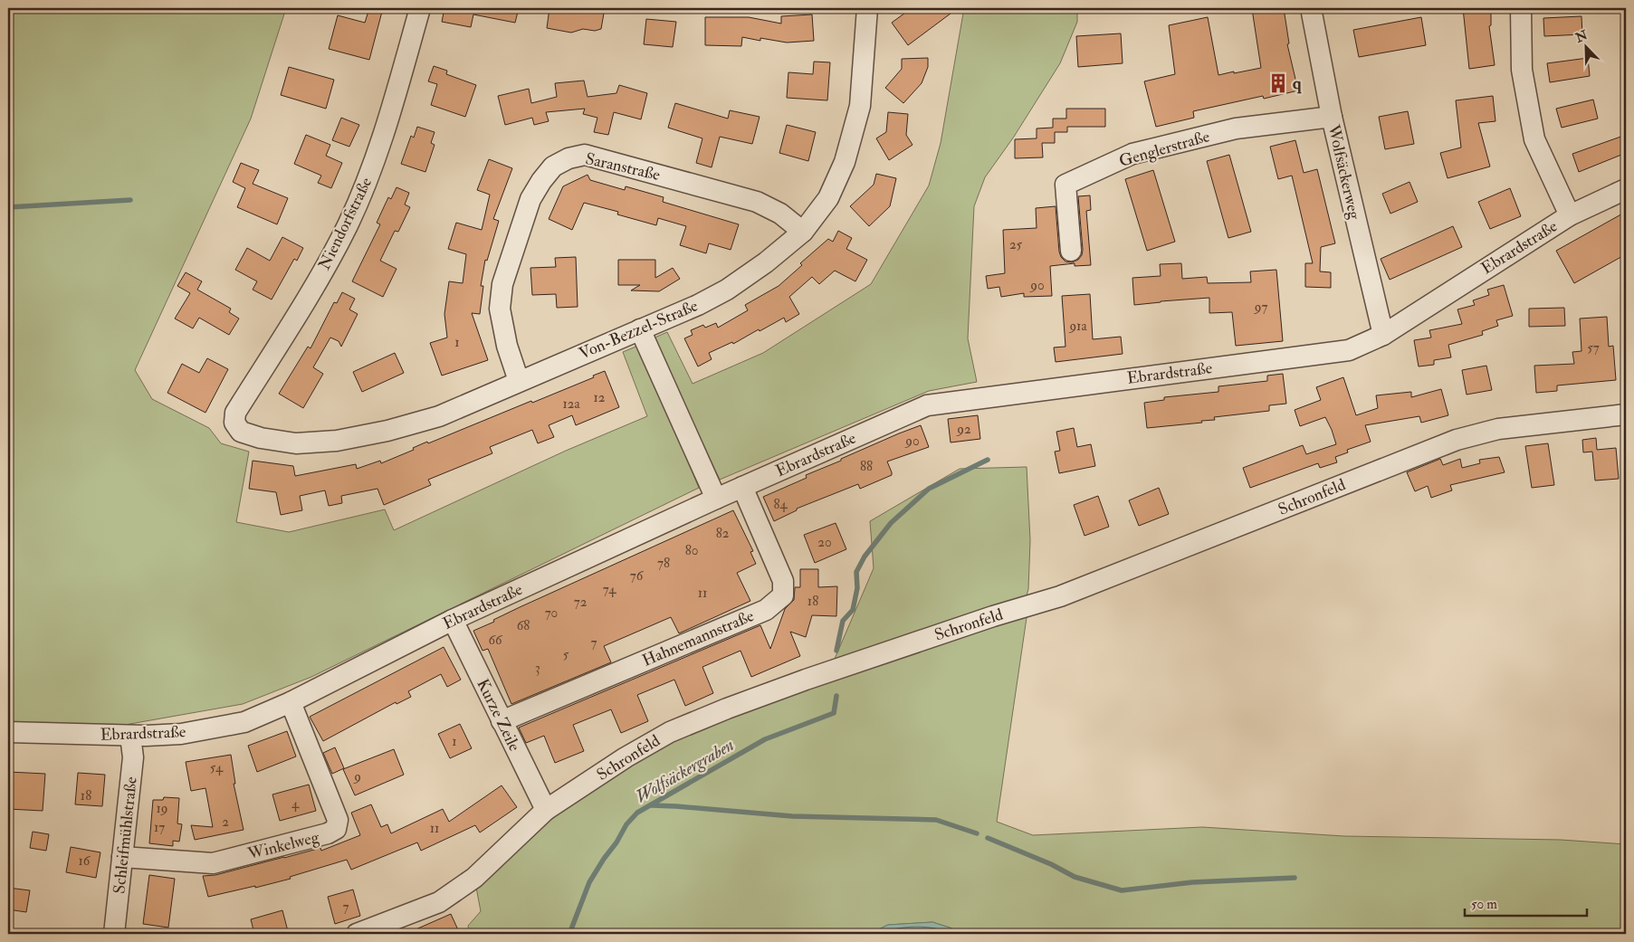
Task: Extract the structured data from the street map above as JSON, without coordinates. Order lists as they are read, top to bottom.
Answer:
{
  "streets": {
    "street": [
      "Genglerstraße",
      "Saranstraße",
      "Wolfsäckerweg",
      "Niendorfstraße",
      "Ebrardstraße",
      "Von-Bezzel-Straße",
      "Schronfeld",
      "Hahnemannstraße",
      "Kurze Zeile",
      "Schleifmühlstraße",
      "Winkelweg"
    ]
  },
  "crossings": [
    ["Genglerstraße", "Wolfsäckerweg"],
    ["Saranstraße", "Von-Bezzel-Straße"],
    ["Wolfsäckerweg", "Ebrardstraße"],
    ["Niendorfstraße", "Von-Bezzel-Straße"],
    ["Ebrardstraße", "Hahnemannstraße"],
    ["Ebrardstraße", "Kurze Zeile"],
    ["Ebrardstraße", "Schleifmühlstraße"],
    ["Ebrardstraße", "Winkelweg"],
    ["Schronfeld", "Kurze Zeile"],
    ["Hahnemannstraße", "Kurze Zeile"],
    ["Schleifmühlstraße", "Winkelweg"]
  ],
  "water": ["Wolfsäckergraben"],
  "places": {
    "building": ["q"]
  },
  "house_numbers": [
    "25",
    "90",
    "97",
    "91a",
    "1",
    "57",
    "12",
    "12a",
    "92",
    "90",
    "88",
    "84",
    "82",
    "20",
    "80",
    "78",
    "76",
    "74",
    "11",
    "18",
    "72",
    "70",
    "68",
    "66",
    "7",
    "5",
    "3",
    "1",
    "54",
    "9",
    "18",
    "4",
    "19",
    "2",
    "17",
    "11",
    "16",
    "7"
  ],
  "scale_bar": "50 m",
  "north": "top left"
}
